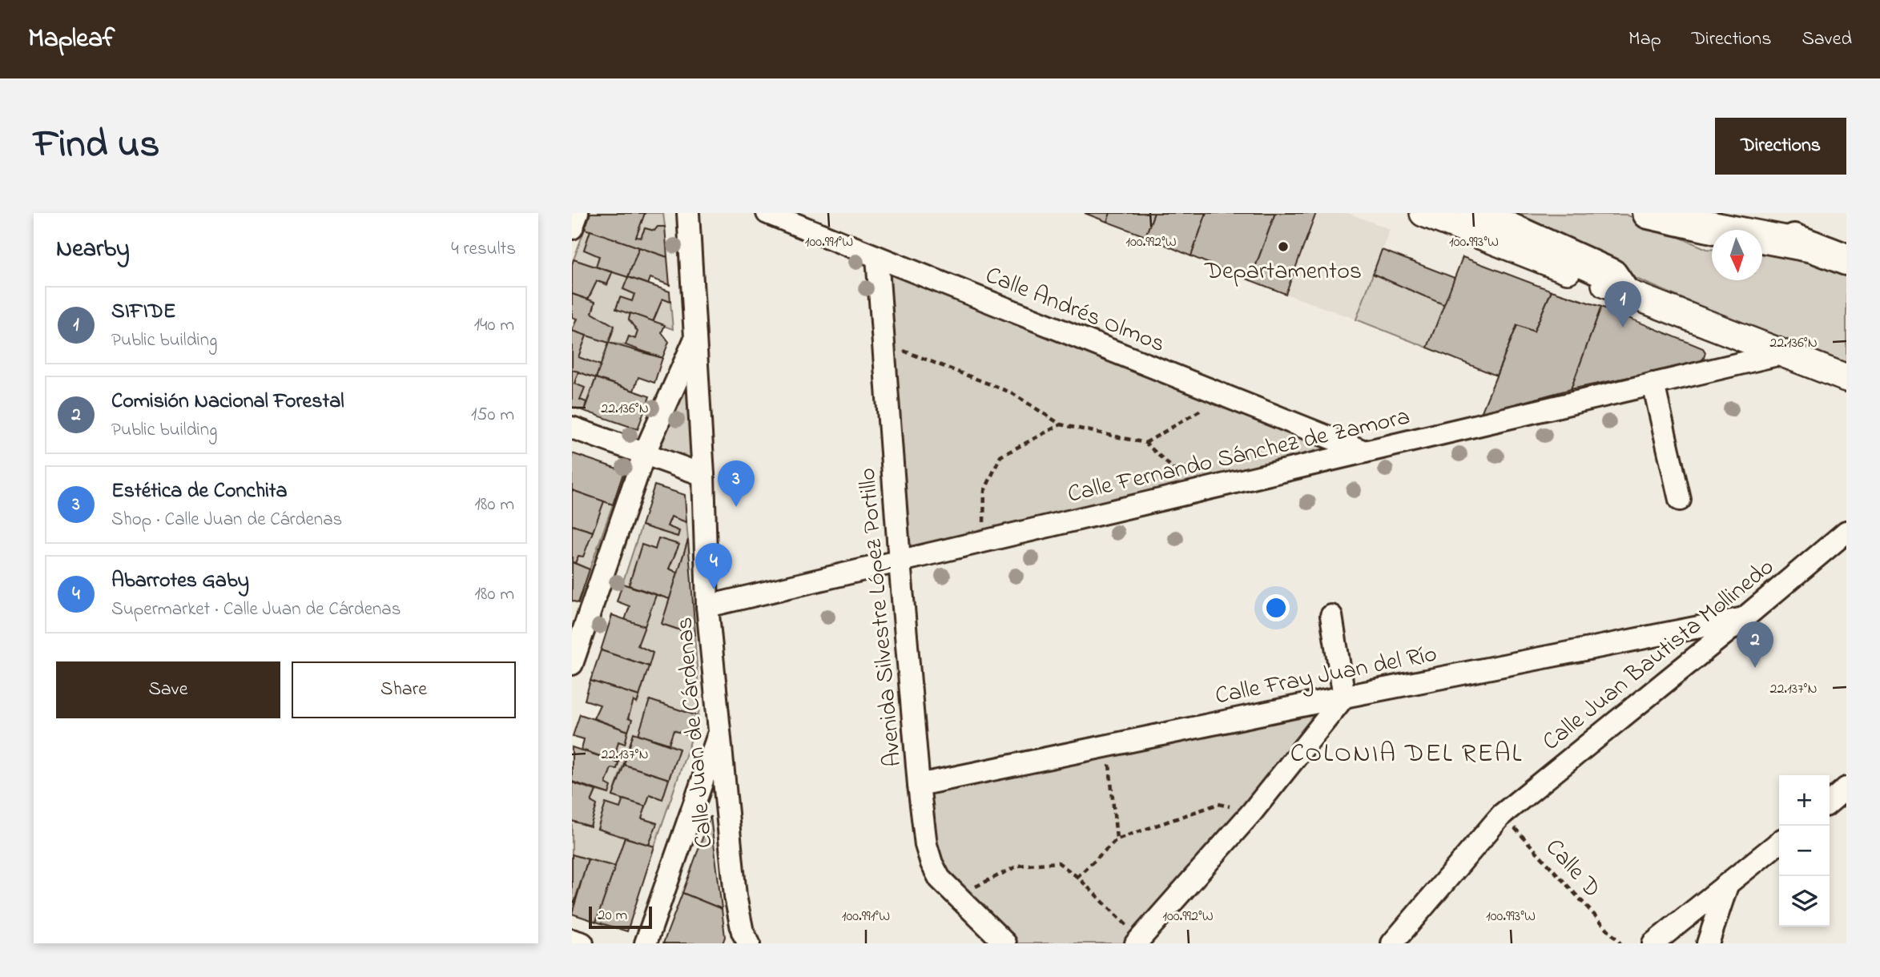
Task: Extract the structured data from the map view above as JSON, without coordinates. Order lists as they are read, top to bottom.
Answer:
{
  "streets": {
    "street": [
      "Calle Andrés Olmos",
      "Calle Fernando Sánchez de Zamora",
      "Avenida Silvestre López Portillo",
      "Calle Juan Bautista Mollinedo",
      "Calle Fray Juan del Río",
      "Calle Juan de Cárdenas"
    ],
    "path": ["Calle D"]
  },
  "crossings": [
    ["Calle Andrés Olmos", "Calle Fernando Sánchez de Zamora"],
    ["Calle Andrés Olmos", "Avenida Silvestre López Portillo"],
    ["Calle Fernando Sánchez de Zamora", "Avenida Silvestre López Portillo"],
    ["Calle Fernando Sánchez de Zamora", "Calle Juan de Cárdenas"],
    ["Avenida Silvestre López Portillo", "Calle Fray Juan del Río"],
    ["Calle Juan Bautista Mollinedo", "Calle Fray Juan del Río"],
    ["Calle Juan Bautista Mollinedo", "Calle D"]
  ],
  "districts": ["COLONIA DEL REAL"],
  "places": ["Departamentos"],
  "scale_bar": "20 m",
  "north": "bottom",
  "page": {
    "header": "Mapleaf",
    "nav": ["Map", "Directions", "Saved"],
    "title": "Find us",
    "buttons": [
      "Directions",
      ["Save", "Share"]
    ],
    "heading": ["Nearby", "4 results"],
    "pins": [
      "1",
      "3",
      "4",
      "2"
    ],
    "list": [
      {
        "mark": "1",
        "name": "SIFIDE",
        "note": "Public building",
        "value": "140 m"
      },
      {
        "mark": "2",
        "name": "Comisión Nacional Forestal",
        "note": "Public building",
        "value": "150 m"
      },
      {
        "mark": "3",
        "name": "Estética de Conchita",
        "note": "Shop · Calle Juan de Cárdenas",
        "value": "180 m"
      },
      {
        "mark": "4",
        "name": "Abarrotes Gaby",
        "note": "Supermarket · Calle Juan de Cárdenas",
        "value": "180 m"
      }
    ],
    "map_buttons": ["+", "−"],
    "scale": "20 m"
  },
  "coordinates": [
    "100.991°W",
    "100.992°W",
    "100.993°W",
    "22.136°N",
    "22.137°N"
  ]
}
